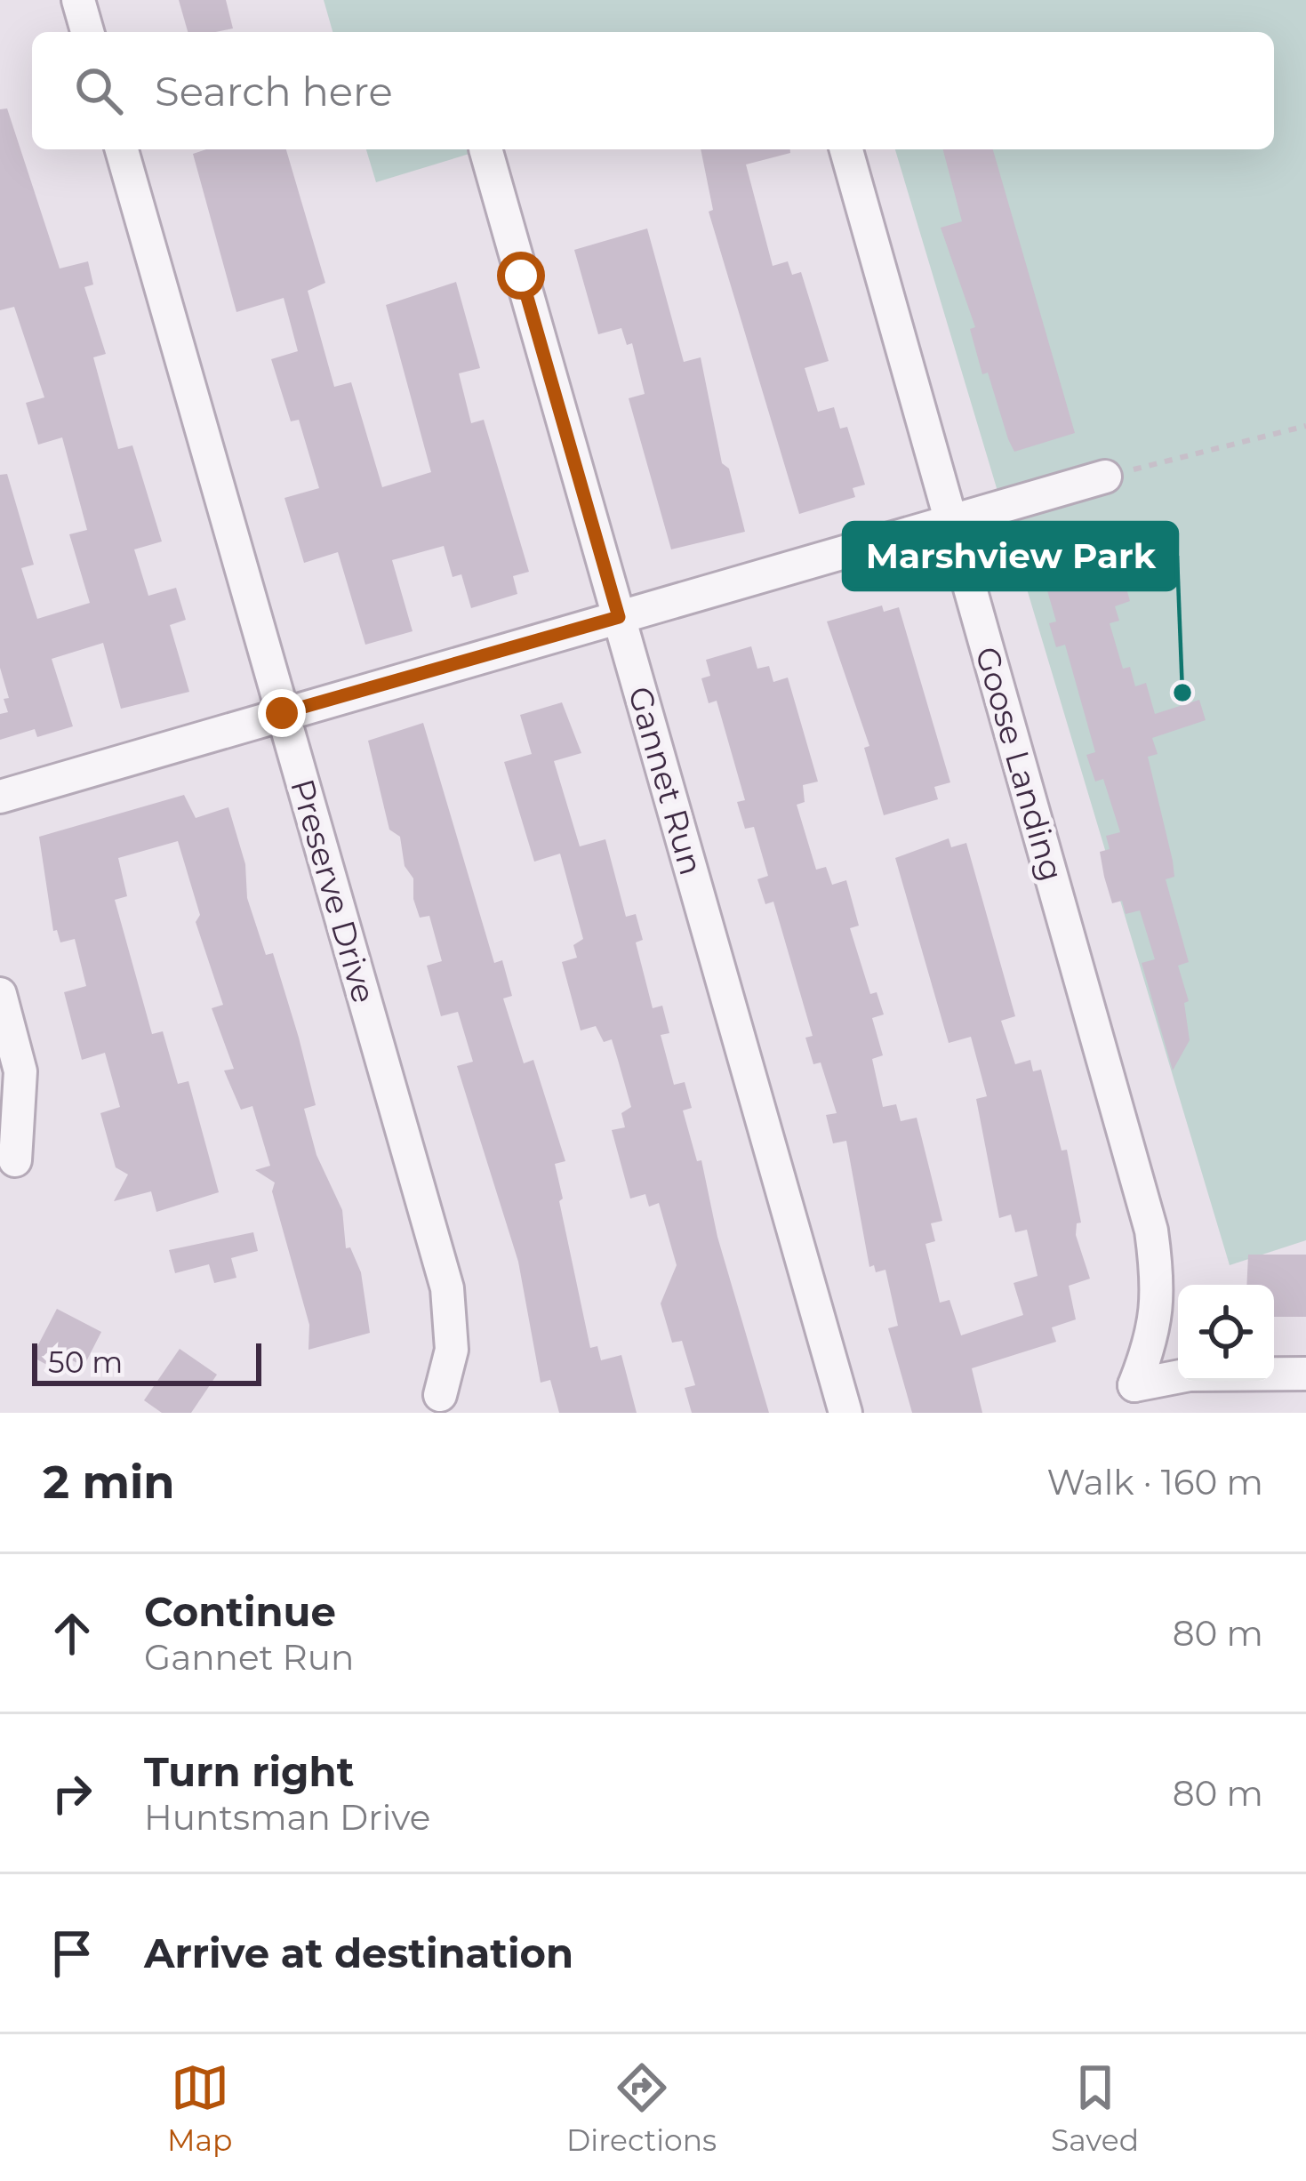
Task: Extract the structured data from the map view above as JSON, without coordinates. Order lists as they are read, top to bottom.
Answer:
{
  "streets": {
    "street": ["Goose Landing", "Gannet Run", "Preserve Drive"]
  },
  "places": ["Marshview Park"],
  "scale_bar": "50 m",
  "page": {
    "search": "Search here",
    "scale": "50 m",
    "heading": ["2 min", "Walk · 160 m"],
    "list": [
      ["Continue", "Gannet Run", "80 m"],
      ["Turn right", "Huntsman Drive", "80 m"],
      "Arrive at destination"
    ],
    "nav": ["Map", "Directions", "Saved"]
  }
}
